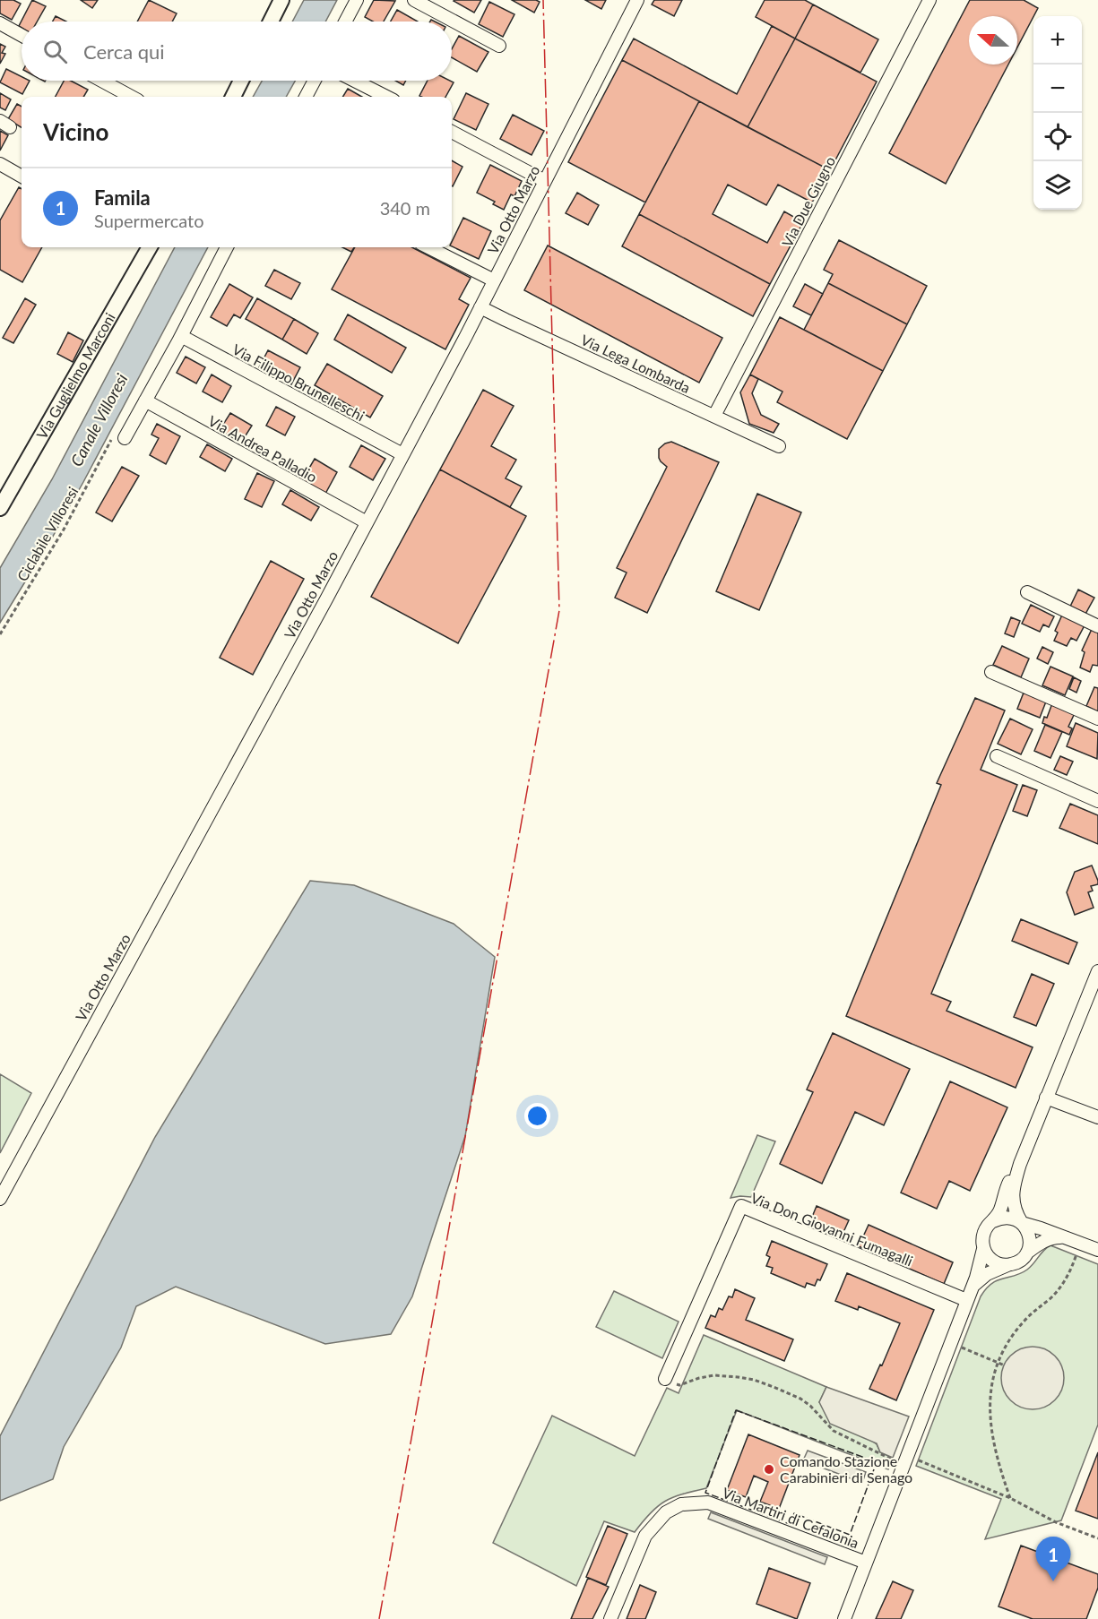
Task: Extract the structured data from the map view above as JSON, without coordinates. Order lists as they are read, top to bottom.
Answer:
{
  "streets": {
    "street": [
      "Via Due Giugno",
      "Via Otto Marzo",
      "Via Lega Lombarda",
      "Via Guglielmo Marconi",
      "Via Filippo Brunelleschi",
      "Via Andrea Palladio",
      "Via Don Giovanni Fumagalli",
      "Via Martiri di Cefalonia"
    ],
    "path": ["Ciclabile Villoresi"]
  },
  "crossings": [
    ["Via Due Giugno", "Via Lega Lombarda"],
    ["Via Otto Marzo", "Via Lega Lombarda"],
    ["Via Otto Marzo", "Via Filippo Brunelleschi"],
    ["Via Otto Marzo", "Via Andrea Palladio"]
  ],
  "water": ["Canale Villoresi"],
  "places": ["Comando Stazione Carabinieri di Senago"],
  "north": "left",
  "page": {
    "map_buttons": ["+", "−"],
    "search": "Cerca qui",
    "heading": "Vicino",
    "list": [
      {
        "mark": "1",
        "name": "Famila",
        "note": "Supermercato",
        "value": "340 m"
      }
    ],
    "pins": "1"
  }
}
